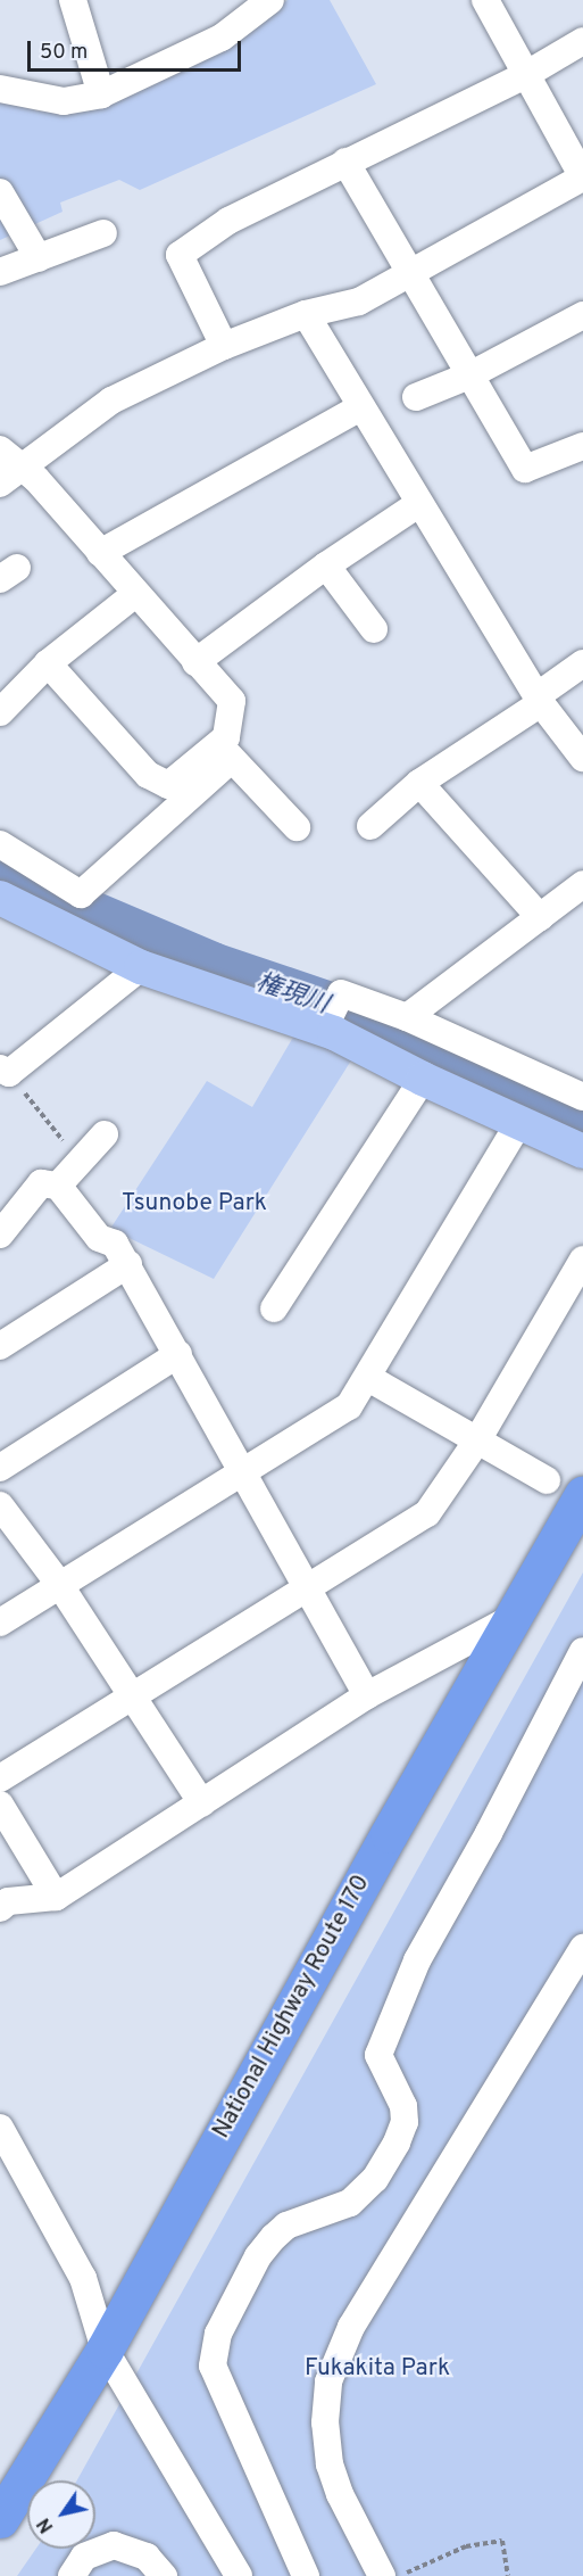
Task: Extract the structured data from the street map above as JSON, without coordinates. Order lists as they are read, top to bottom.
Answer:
{
  "streets": {
    "highway": ["National Highway Route 170"]
  },
  "water": ["権現川"],
  "parks": ["Tsunobe Park", "Fukakita Park"],
  "scale_bar": "50 m",
  "north": "bottom left"
}
